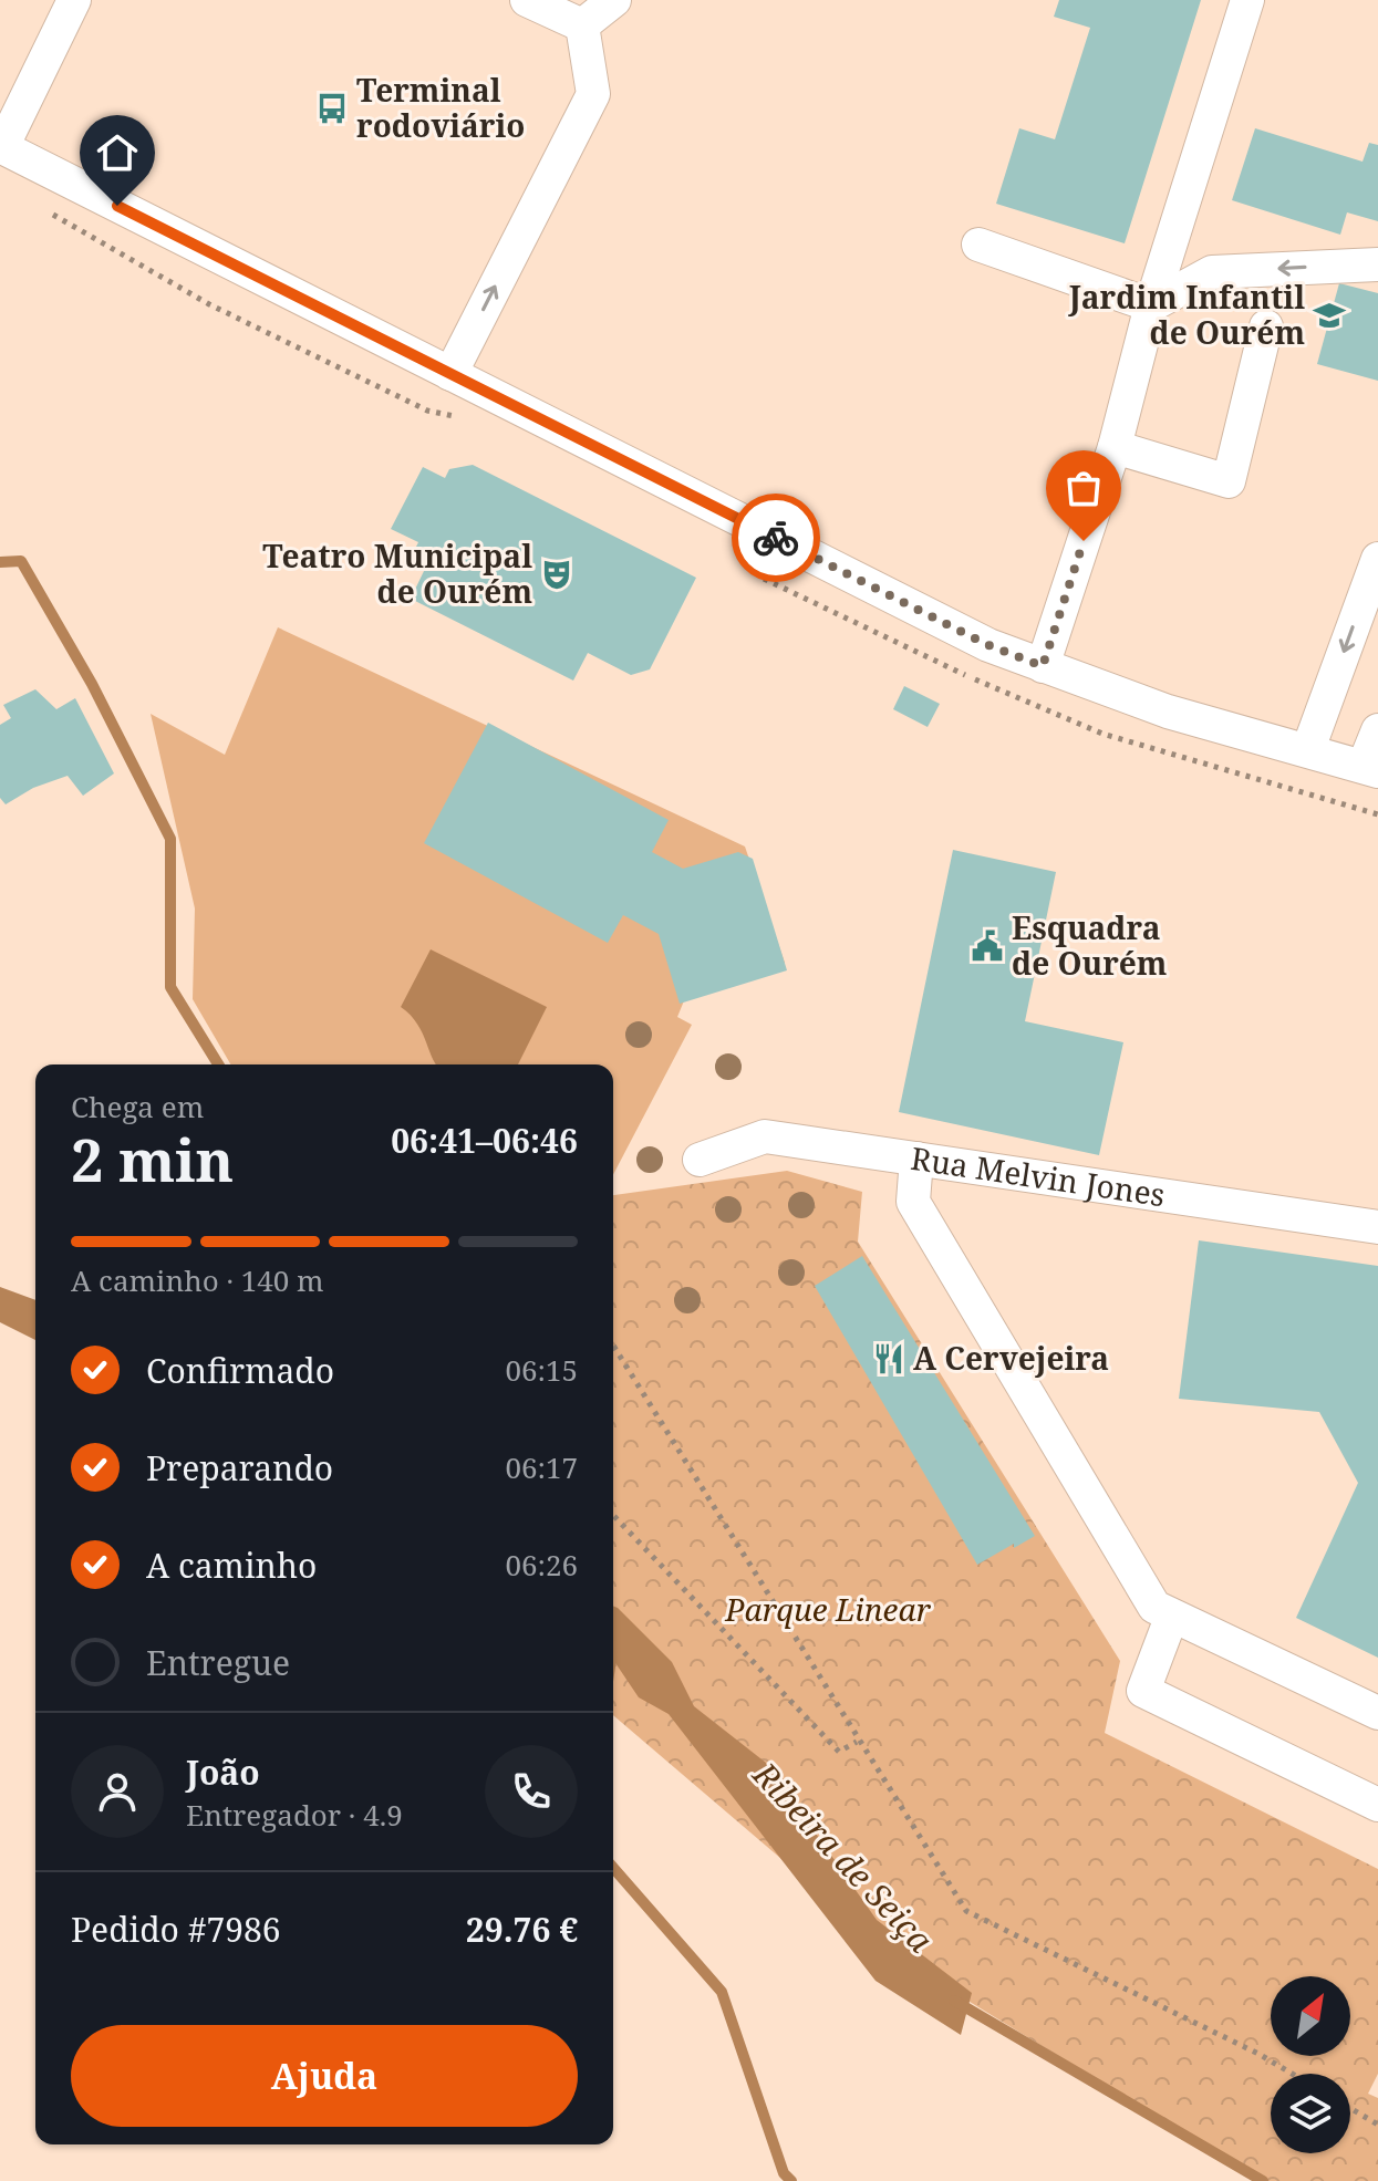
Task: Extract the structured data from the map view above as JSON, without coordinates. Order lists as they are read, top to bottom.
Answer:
{
  "streets": {
    "street": ["Rua Melvin Jones"]
  },
  "water": ["Ribeira de Seiça"],
  "parks": ["Parque Linear"],
  "places": {
    "bus stop": ["Terminal rodoviário"],
    "school or university": ["Jardim Infantil de Ourém"],
    "theatre": ["Teatro Municipal de Ourém"],
    "public building": ["Esquadra de Ourém"],
    "restaurant": ["A Cervejeira"]
  },
  "north": "top right",
  "page": {
    "heading": ["2 min", "Chega em", "06:41–06:46"],
    "panel": [
      "João",
      "Entregador · 4.9",
      "Pedido #7986",
      "29.76 €"
    ],
    "bar": "A caminho · 140 m",
    "list": [
      ["Confirmado", "06:15"],
      ["Preparando", "06:17"],
      ["A caminho", "06:26"],
      "Entregue"
    ],
    "buttons": "Ajuda"
  }
}
